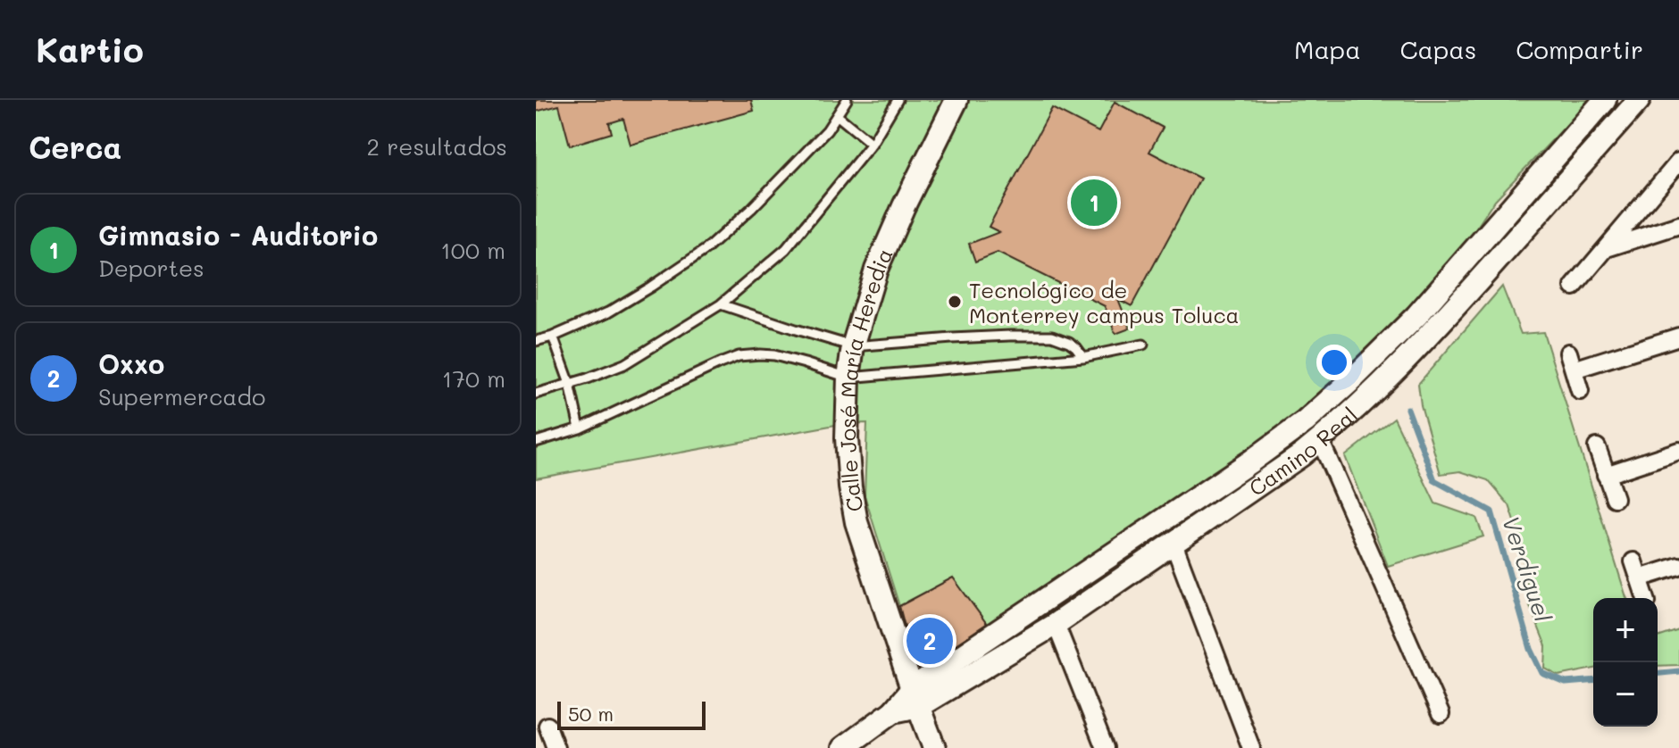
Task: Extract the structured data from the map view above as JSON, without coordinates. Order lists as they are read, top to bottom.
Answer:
{
  "streets": {
    "main road": ["Calle José María Heredia", "Camino Real"]
  },
  "crossings": [
    ["Calle José María Heredia", "Camino Real"]
  ],
  "water": ["Verdiguel"],
  "places": ["Tecnológico de Monterrey campus Toluca"],
  "scale_bar": "50 m",
  "page": {
    "header": "Kartio",
    "nav": ["Mapa", "Capas", "Compartir"],
    "heading": ["Cerca", "2 resultados"],
    "pins": ["1", "2"],
    "list": [
      {
        "mark": "1",
        "name": "Gimnasio - Auditorio",
        "note": "Deportes",
        "value": "100 m"
      },
      {
        "mark": "2",
        "name": "Oxxo",
        "note": "Supermercado",
        "value": "170 m"
      }
    ],
    "map_buttons": ["+", "−"],
    "scale": "50 m"
  }
}
